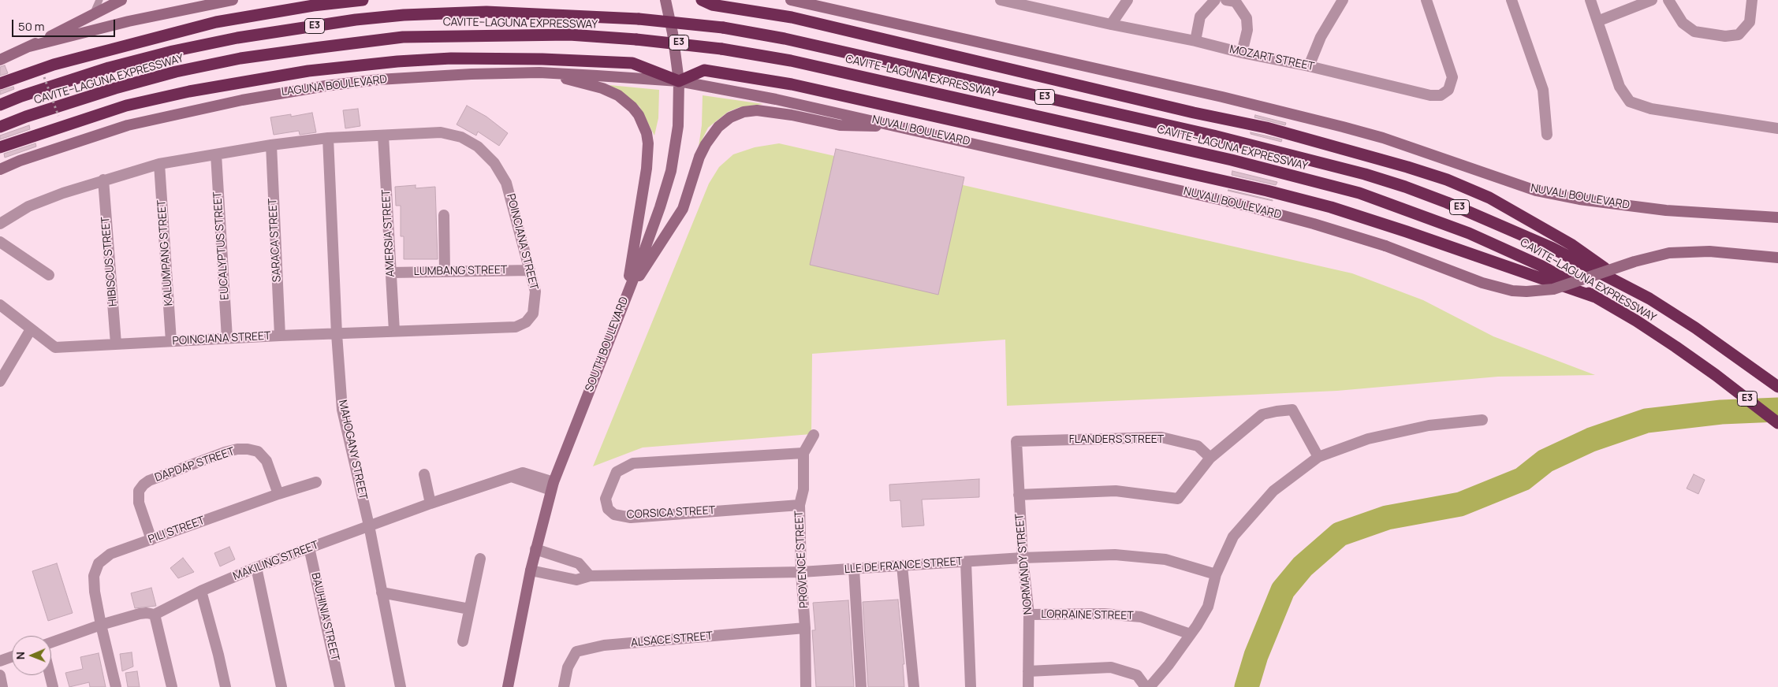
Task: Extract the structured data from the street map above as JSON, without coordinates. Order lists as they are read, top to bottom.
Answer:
{
  "streets": {
    "highway": ["CAVITE–LAGUNA EXPRESSWAY", "E3"],
    "main road": ["LAGUNA BOULEVARD", "NUVALI BOULEVARD", "SOUTH BOULEVARD"],
    "street": [
      "MOZART STREET",
      "AMERSIA STREET",
      "SARACA STREET",
      "POINCIANA STREET",
      "EUCALYPTUS STREET",
      "KALUMPANG STREET",
      "HIBISCUS STREET",
      "LUMBANG STREET",
      "FLANDERS STREET",
      "MAHOGANY STREET",
      "DAPDAP STREET",
      "CORSICA STREET",
      "PILI STREET",
      "PROVENCE STREET",
      "MAKILING STREET",
      "NORMANDY STREET",
      "LLE DE FRANCE STREET",
      "LORRAINE STREET",
      "BAUHINIA STREET",
      "ALSACE STREET"
    ]
  },
  "crossings": [
    ["LAGUNA BOULEVARD", "NUVALI BOULEVARD"],
    ["LAGUNA BOULEVARD", "SOUTH BOULEVARD"],
    ["NUVALI BOULEVARD", "SOUTH BOULEVARD"],
    ["AMERSIA STREET", "POINCIANA STREET"],
    ["AMERSIA STREET", "LUMBANG STREET"],
    ["SARACA STREET", "POINCIANA STREET"],
    ["POINCIANA STREET", "EUCALYPTUS STREET"],
    ["POINCIANA STREET", "KALUMPANG STREET"],
    ["POINCIANA STREET", "HIBISCUS STREET"],
    ["POINCIANA STREET", "LUMBANG STREET"],
    ["POINCIANA STREET", "MAHOGANY STREET"],
    ["SOUTH BOULEVARD", "MAKILING STREET"],
    ["SOUTH BOULEVARD", "LLE DE FRANCE STREET"],
    ["FLANDERS STREET", "NORMANDY STREET"],
    ["MAHOGANY STREET", "MAKILING STREET"],
    ["DAPDAP STREET", "PILI STREET"],
    ["CORSICA STREET", "PROVENCE STREET"],
    ["PILI STREET", "MAKILING STREET"],
    ["PROVENCE STREET", "LLE DE FRANCE STREET"],
    ["PROVENCE STREET", "ALSACE STREET"],
    ["MAKILING STREET", "BAUHINIA STREET"],
    ["NORMANDY STREET", "LLE DE FRANCE STREET"],
    ["NORMANDY STREET", "LORRAINE STREET"]
  ],
  "scale_bar": "50 m",
  "north": "left"
}
